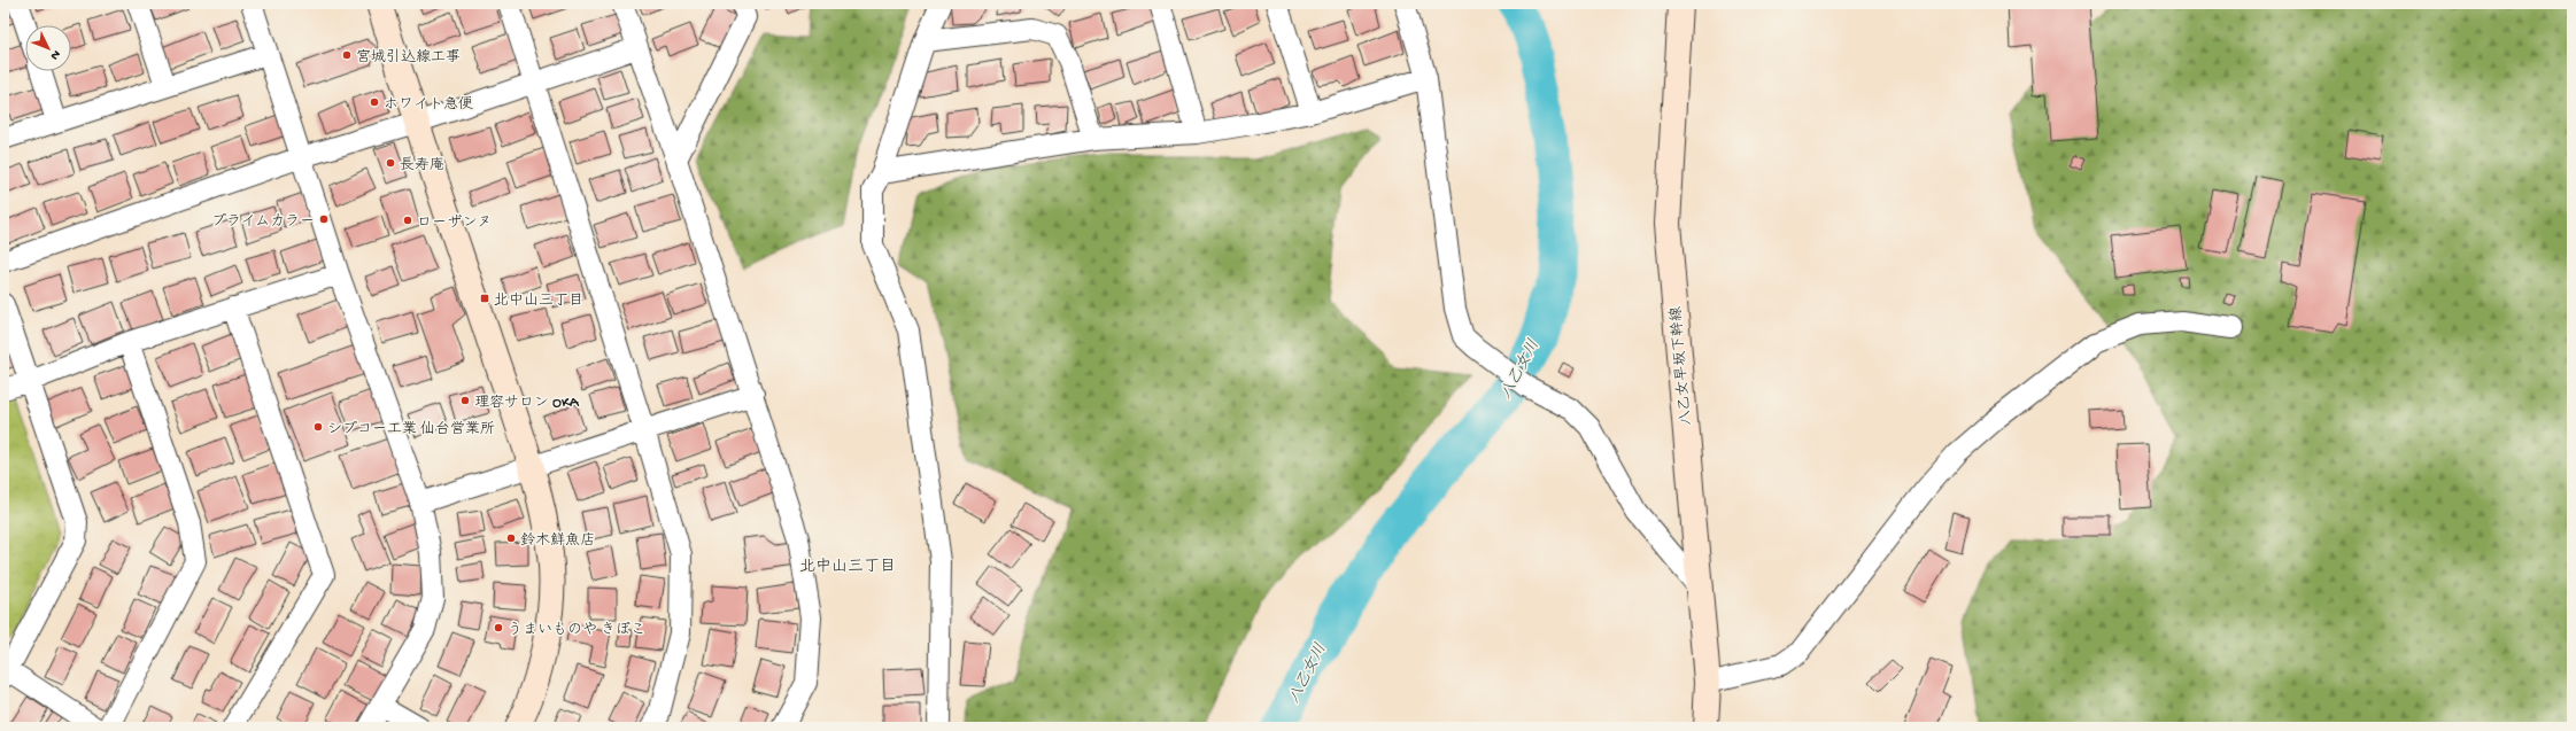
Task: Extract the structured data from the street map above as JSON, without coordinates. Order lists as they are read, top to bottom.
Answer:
{
  "streets": {
    "street": ["八乙女早坂下幹線"]
  },
  "districts": ["北中山三丁目"],
  "water": ["八乙女川"],
  "places": {
    "other": [
      "宮城引込線工事",
      "ホワイト急便",
      "長寿庵",
      "プライムカラー",
      "ローザンヌ",
      "理容サロン OKA",
      "シプコー工業 仙台営業所",
      "鈴木鮮魚店",
      "うまいものや きぼこ"
    ],
    "transit": ["北中山三丁目"]
  },
  "north": "bottom right"
}
